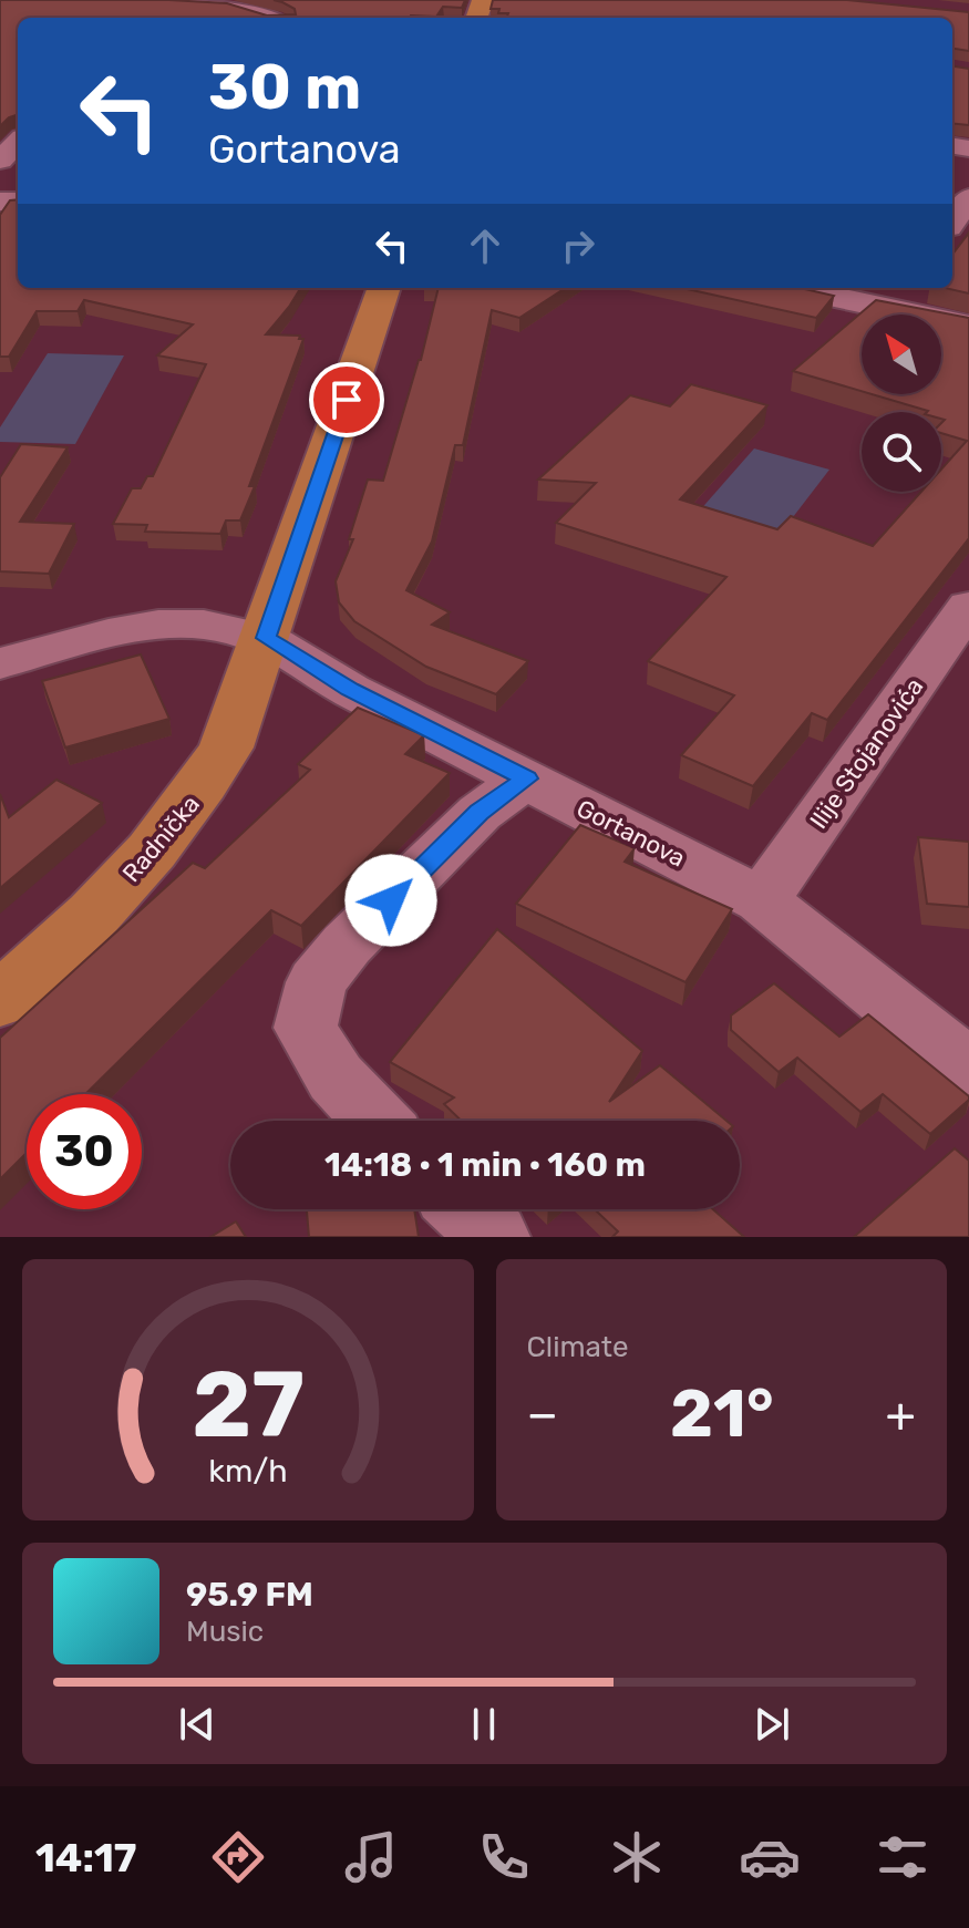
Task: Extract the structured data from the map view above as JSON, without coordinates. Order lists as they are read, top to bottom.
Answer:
{
  "streets": {
    "main road": ["Radnička"],
    "street": ["Ilije Stojanovića", "Gortanova"]
  },
  "crossings": [
    ["Ilije Stojanovića", "Gortanova"],
    ["Gortanova", "Radnička"]
  ],
  "north": "top left",
  "page": {
    "turn": ["30 m", "Gortanova"],
    "limit": "30",
    "trip": "14:18 · 1 min · 160 m",
    "tile": "Climate",
    "heat": ["−", "21°", "+"],
    "song": ["95.9 FM", "Music"],
    "tabs": "14:17",
    "gauge": ["27", "km/h"]
  }
}
